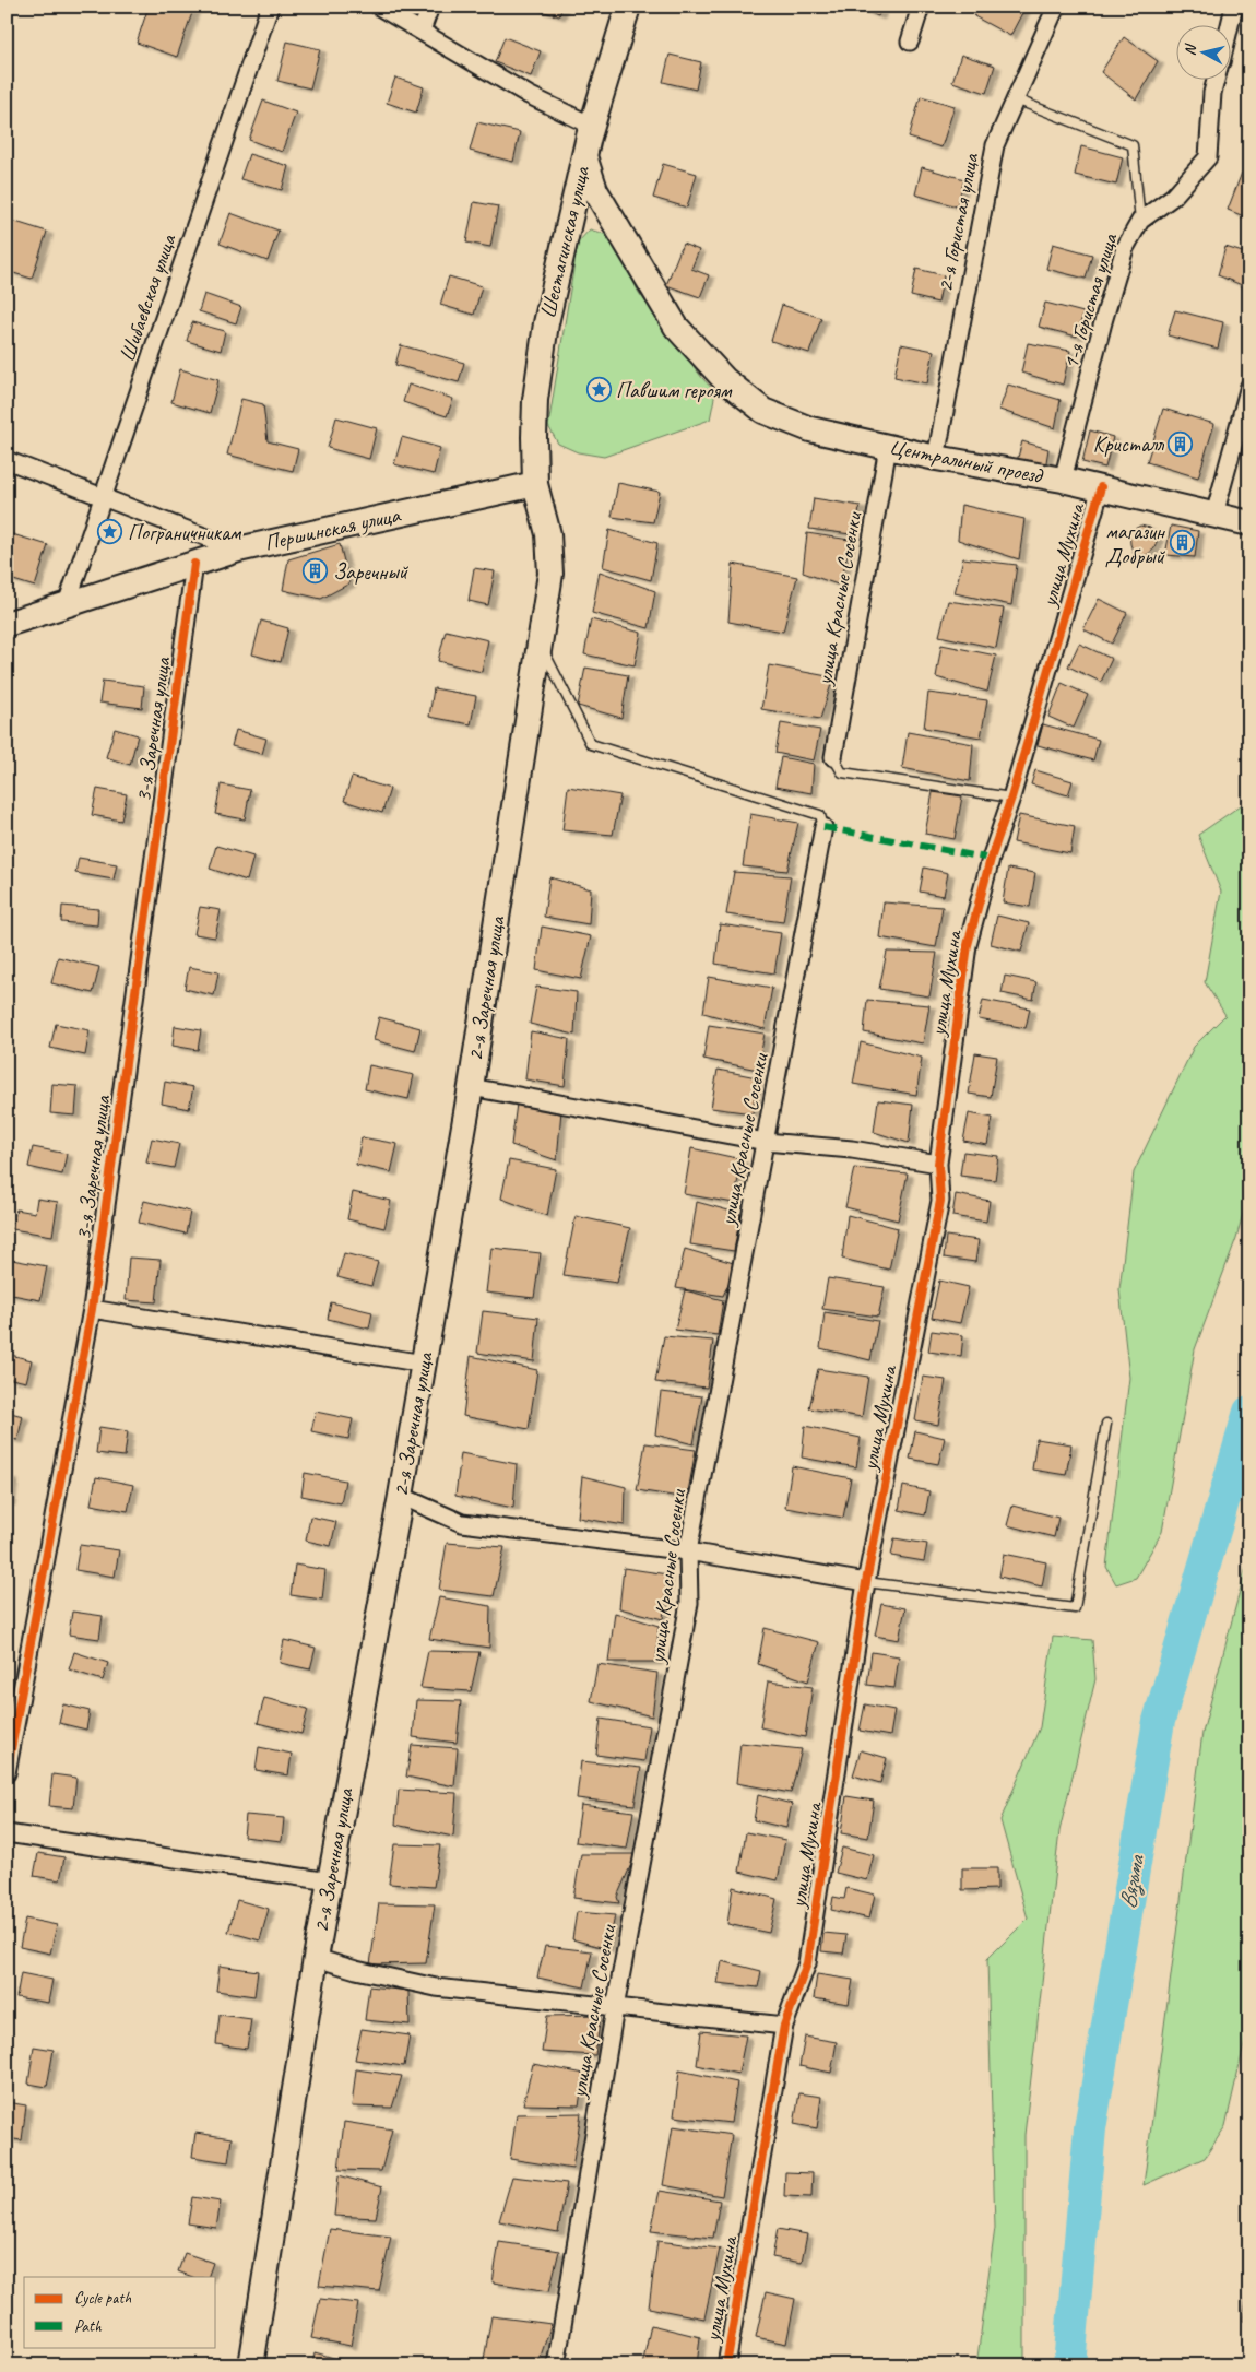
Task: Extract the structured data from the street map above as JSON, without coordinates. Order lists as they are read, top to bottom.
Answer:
{
  "streets": {
    "main road": [
      "Шестагинская улица",
      "Центральный проезд",
      "Першинская улица",
      "2-я Заречная улица"
    ],
    "street": [
      "2-я Гористая улица",
      "Шибаевская улица",
      "1-я Гористая улица",
      "улица Мухина",
      "улица Красные Сосенки",
      "3-я Заречная улица"
    ]
  },
  "crossings": [
    ["2-я Гористая улица", "Центральный проезд"],
    ["Шестагинская улица", "Центральный проезд"],
    ["Шестагинская улица", "Першинская улица"],
    ["Шестагинская улица", "2-я Заречная улица"],
    ["Шибаевская улица", "Першинская улица"],
    ["1-я Гористая улица", "Центральный проезд"],
    ["Центральный проезд", "улица Мухина"],
    ["Центральный проезд", "улица Красные Сосенки"],
    ["Першинская улица", "3-я Заречная улица"],
    ["Першинская улица", "2-я Заречная улица"]
  ],
  "water": ["Вязьма"],
  "places": {
    "place": ["Павшим героям", "Пограничникам"],
    "building": ["Кристалл", "магазин Добрый", "Заречный"]
  },
  "legend": ["Cycle path", "Path"],
  "north": "left"
}
